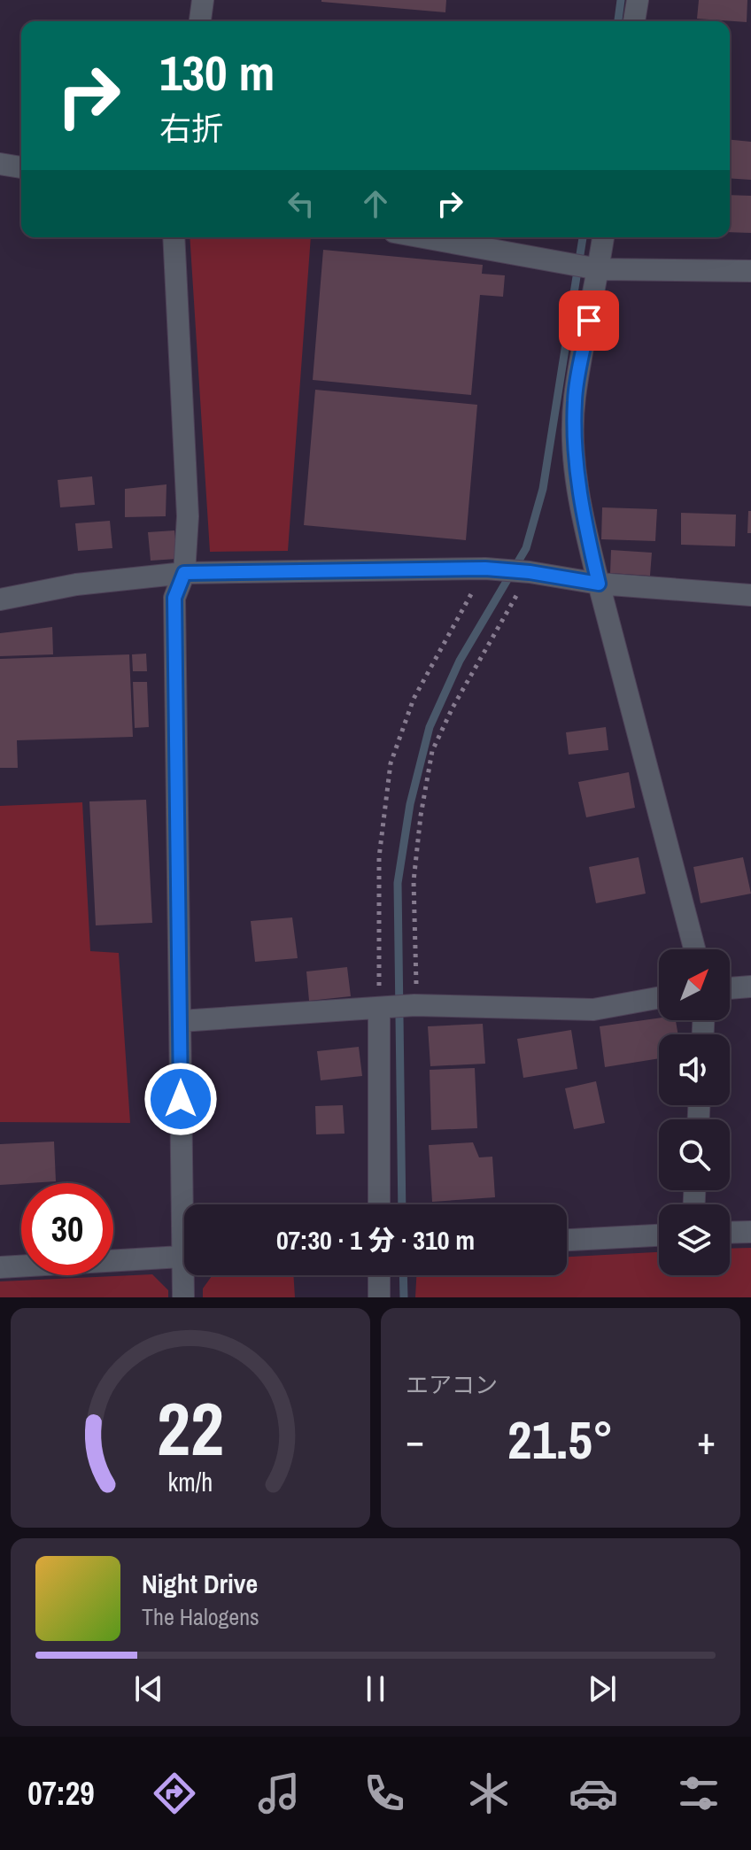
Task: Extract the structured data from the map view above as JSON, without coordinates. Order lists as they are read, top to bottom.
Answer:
{
  "north": "top right",
  "page": {
    "turn": ["130 m", "右折"],
    "limit": "30",
    "trip": "07:30 · 1 分 · 310 m",
    "tile": "エアコン",
    "heat": ["−", "21.5°", "+"],
    "song": ["Night Drive", "The Halogens"],
    "tabs": "07:29",
    "gauge": ["22", "km/h"]
  }
}
